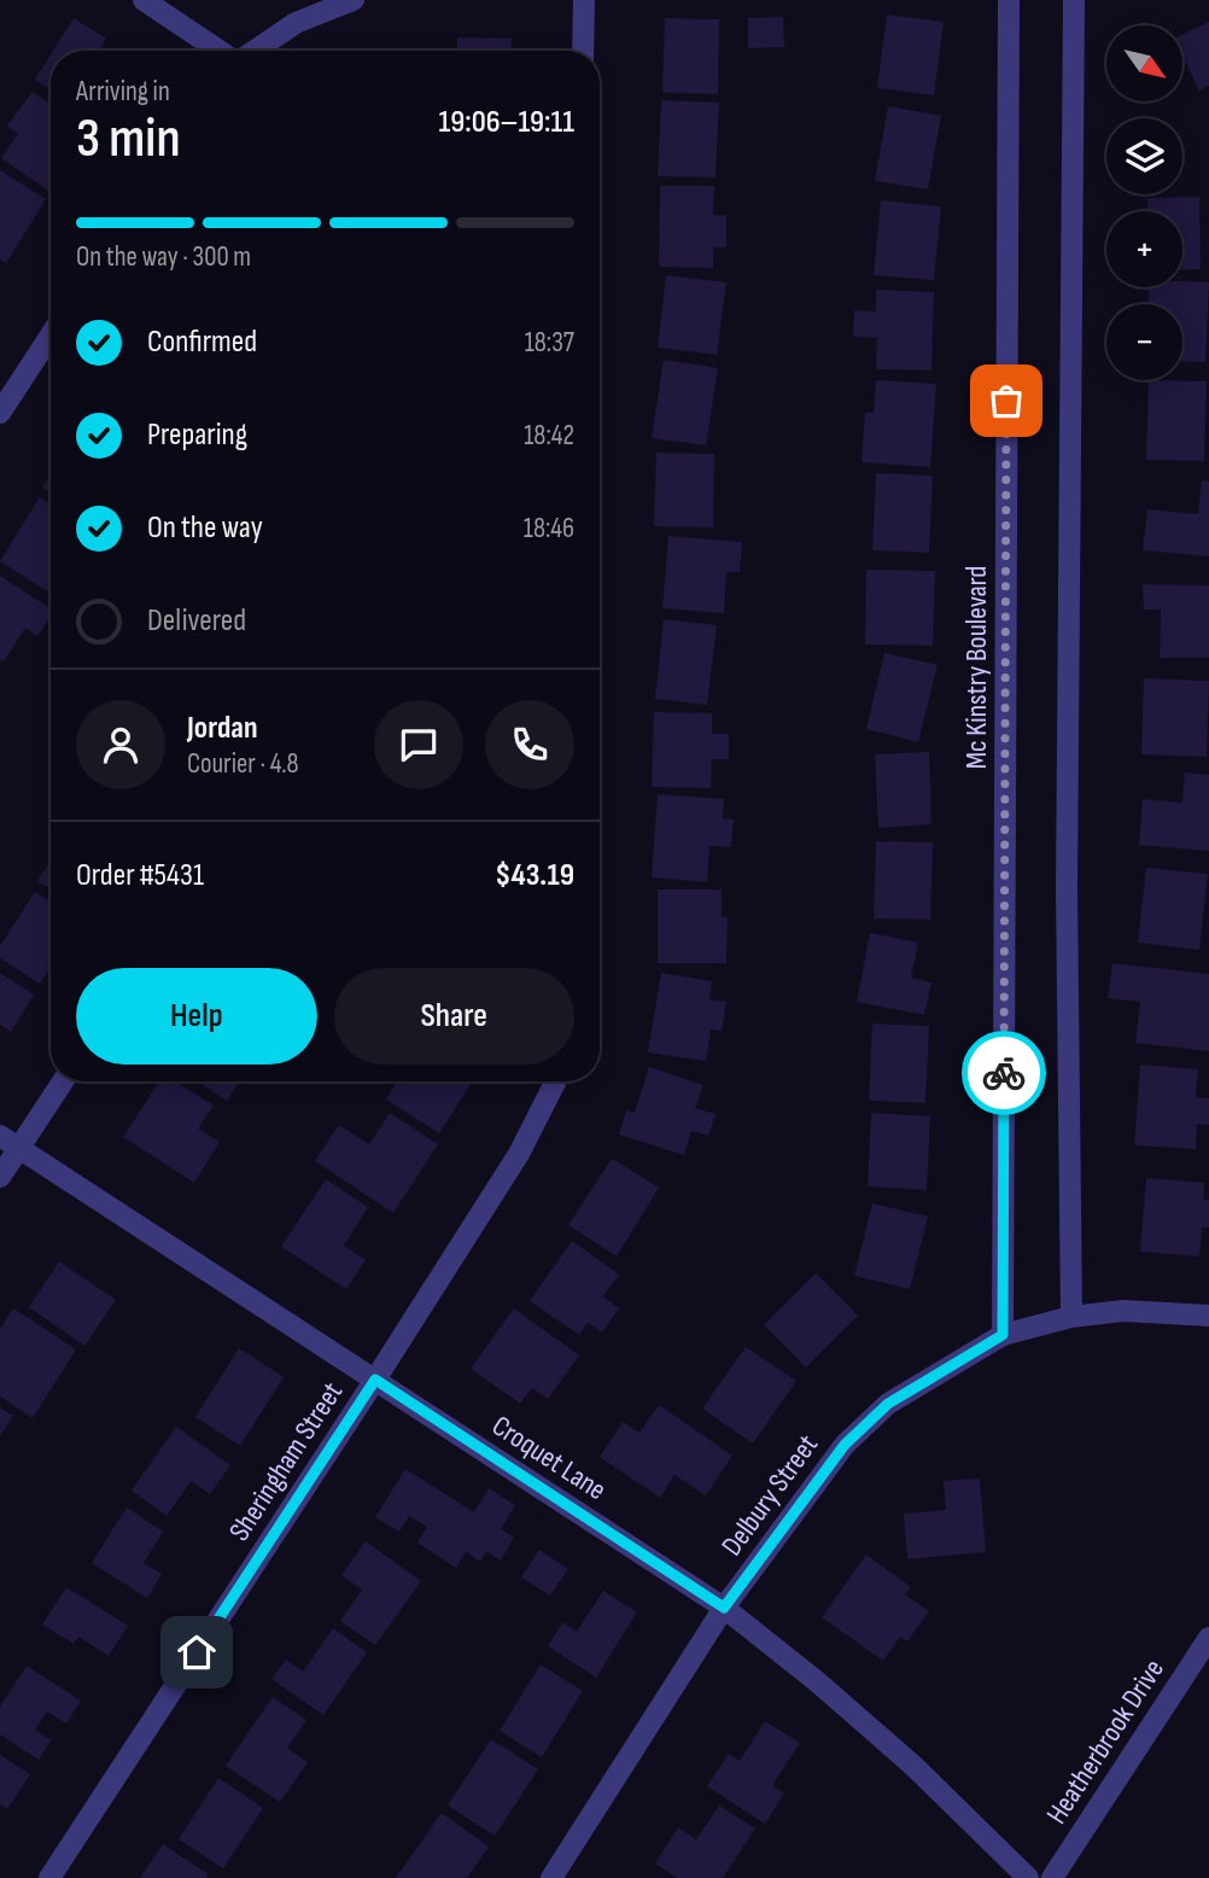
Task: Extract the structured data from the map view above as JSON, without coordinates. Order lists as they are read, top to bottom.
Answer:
{
  "streets": {
    "street": [
      "Mc Kinstry Boulevard",
      "Croquet Lane",
      "Sheringham Street",
      "Delbury Street",
      "Heatherbrook Drive"
    ]
  },
  "crossings": [
    ["Mc Kinstry Boulevard", "Delbury Street"],
    ["Croquet Lane", "Sheringham Street"],
    ["Croquet Lane", "Delbury Street"]
  ],
  "north": "bottom right",
  "page": {
    "map_buttons": ["+", "−"],
    "heading": ["3 min", "Arriving in", "19:06–19:11"],
    "panel": [
      "Jordan",
      "Courier · 4.8",
      "Order #5431",
      "$43.19"
    ],
    "bar": "On the way · 300 m",
    "list": [
      ["Confirmed", "18:37"],
      ["Preparing", "18:42"],
      ["On the way", "18:46"],
      "Delivered"
    ],
    "buttons": ["Help", "Share"]
  }
}
